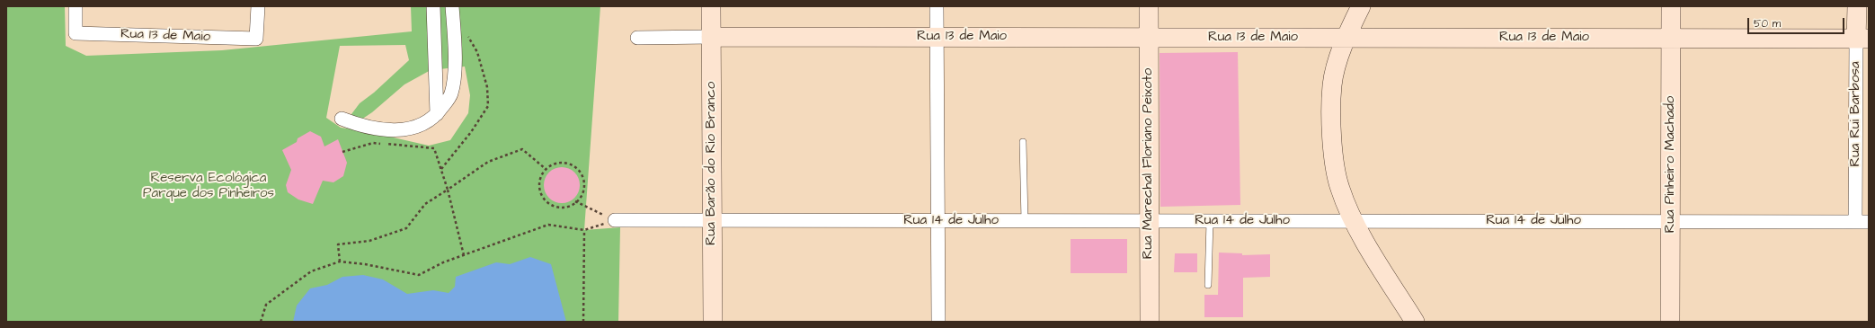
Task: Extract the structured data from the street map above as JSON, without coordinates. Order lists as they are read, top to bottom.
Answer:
{
  "streets": {
    "street": [
      "Rua 13 de Maio",
      "Rua Rui Barbosa",
      "Rua Barão do Rio Branco",
      "Rua Marechal Floriano Peixoto",
      "Rua Pinheiro Machado",
      "Rua 14 de Julho"
    ]
  },
  "crossings": [
    ["Rua 13 de Maio", "Rua Rui Barbosa"],
    ["Rua 13 de Maio", "Rua Barão do Rio Branco"],
    ["Rua 13 de Maio", "Rua Marechal Floriano Peixoto"],
    ["Rua 13 de Maio", "Rua Pinheiro Machado"],
    ["Rua Rui Barbosa", "Rua 14 de Julho"],
    ["Rua Barão do Rio Branco", "Rua 14 de Julho"],
    ["Rua Marechal Floriano Peixoto", "Rua 14 de Julho"],
    ["Rua Pinheiro Machado", "Rua 14 de Julho"]
  ],
  "parks": ["Reserva Ecológica Parque dos Pinheiros"],
  "scale_bar": "50 m"
}
